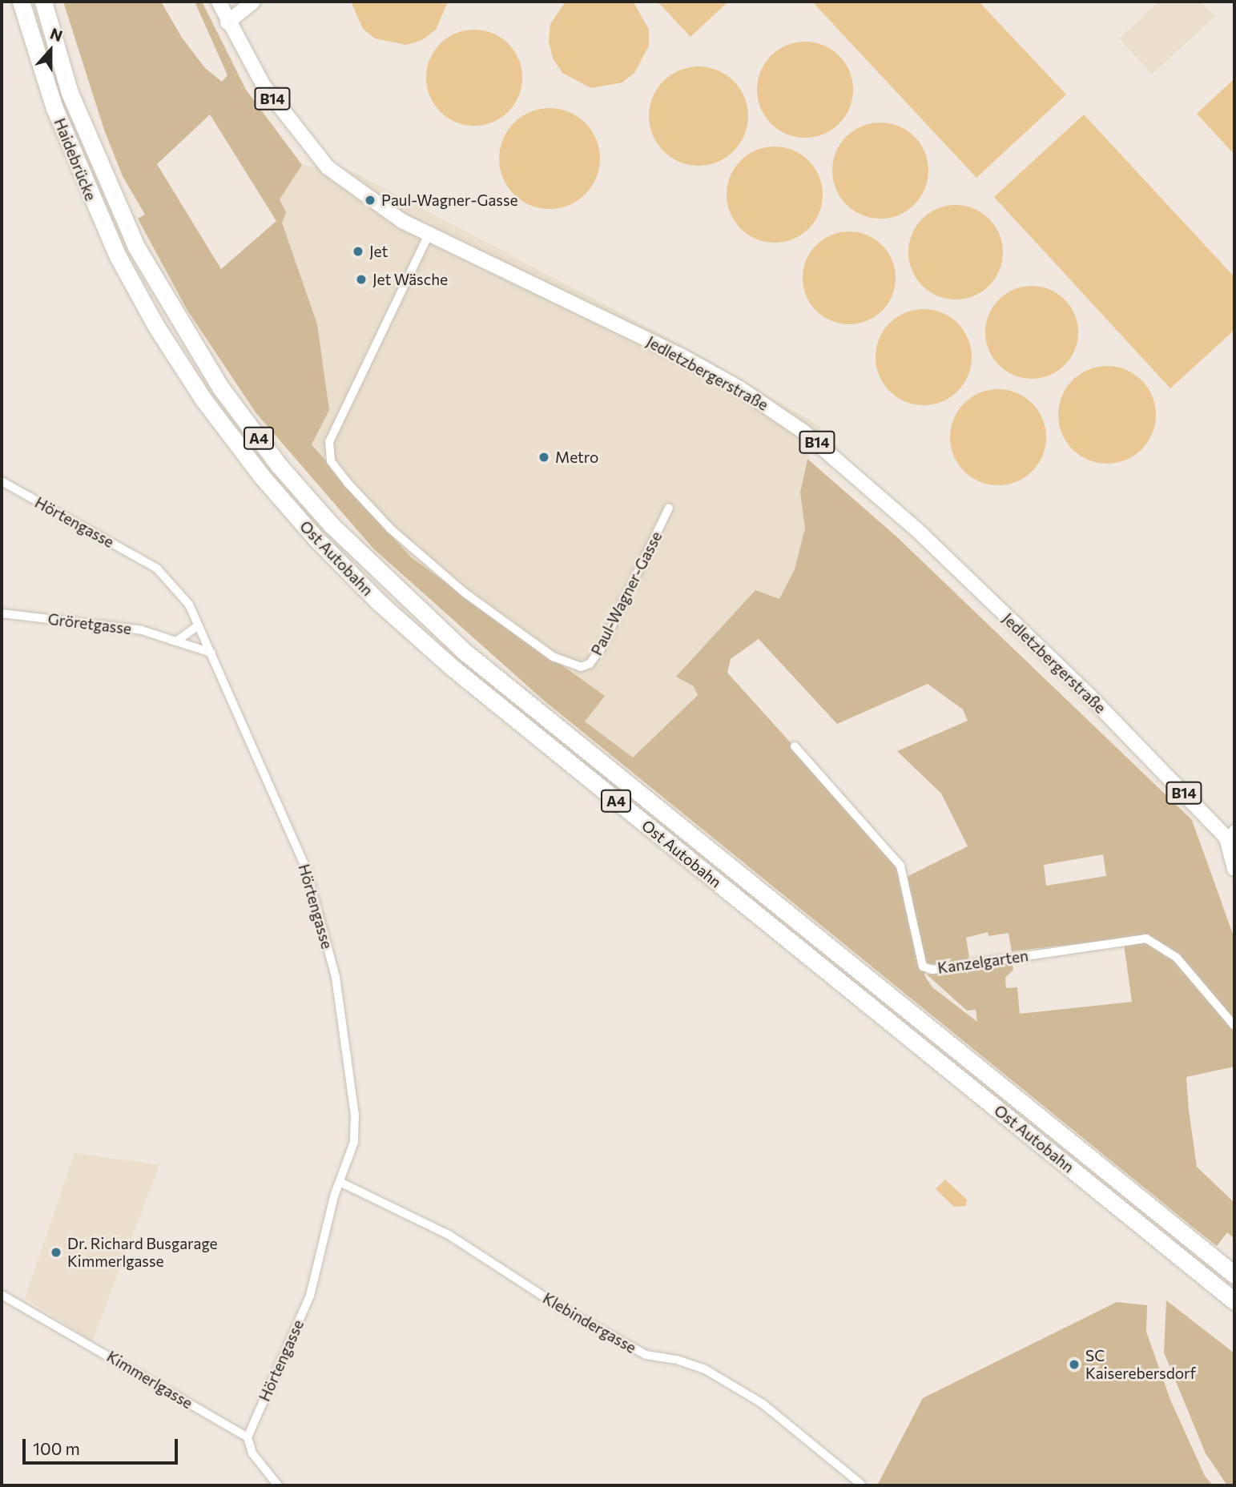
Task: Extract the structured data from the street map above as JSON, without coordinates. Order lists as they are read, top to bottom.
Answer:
{
  "streets": {
    "highway": ["Haidebrücke", "A4", "Ost Autobahn"],
    "main road": ["B14", "Jedletzbergerstraße"],
    "street": [
      "Hörtengasse",
      "Paul-Wagner-Gasse",
      "Gröretgasse",
      "Kanzelgarten",
      "Klebindergasse",
      "Kimmerlgasse"
    ]
  },
  "crossings": [
    ["B14", "Jedletzbergerstraße"],
    ["Haidebrücke", "Ost Autobahn"],
    ["Jedletzbergerstraße", "Paul-Wagner-Gasse"],
    ["Hörtengasse", "Gröretgasse"],
    ["Hörtengasse", "Klebindergasse"],
    ["Hörtengasse", "Kimmerlgasse"]
  ],
  "places": [
    "Paul-Wagner-Gasse",
    "Jet",
    "Jet Wäsche",
    "Metro",
    "Dr. Richard Busgarage Kimmerlgasse",
    "SC Kaiserebersdorf"
  ],
  "scale_bar": "100 m",
  "north": "top"
}
